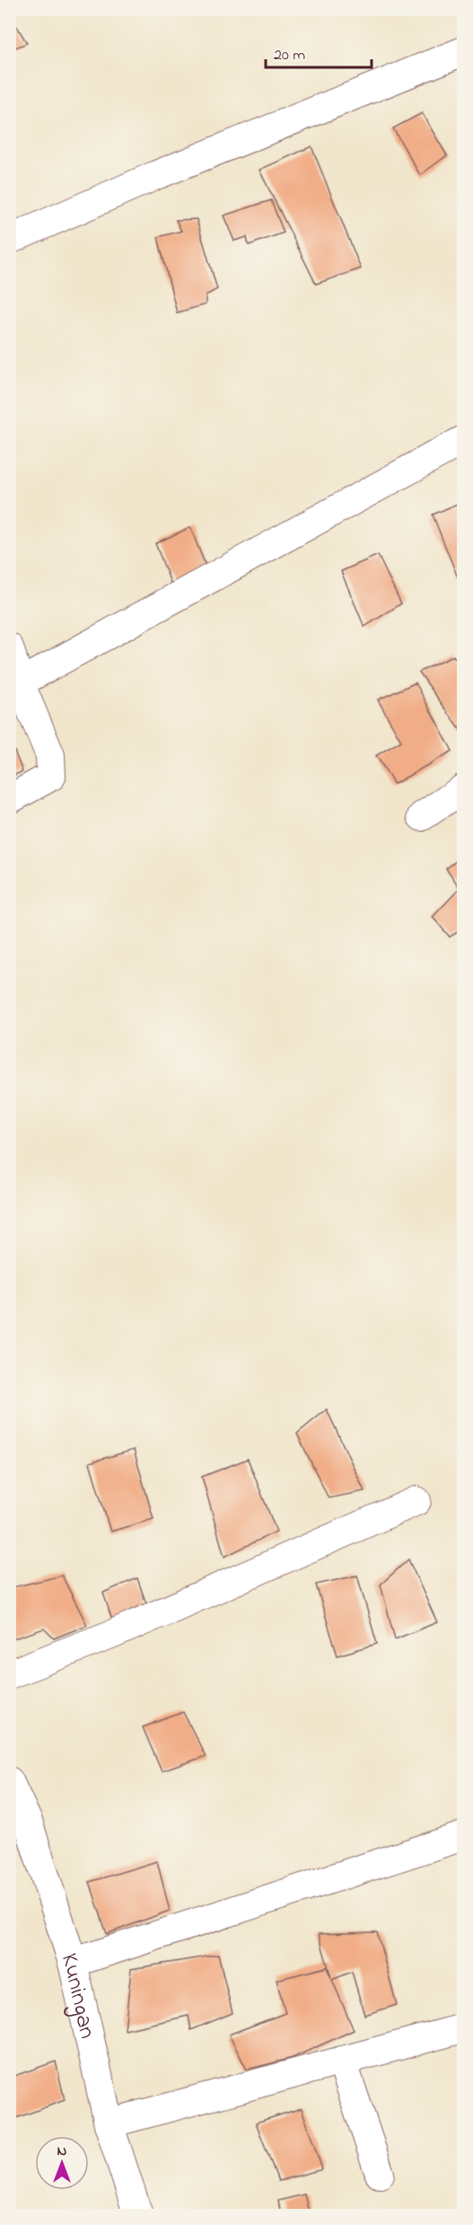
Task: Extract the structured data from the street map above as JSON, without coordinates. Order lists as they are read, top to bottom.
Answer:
{
  "streets": {
    "street": ["Kuningan"]
  },
  "scale_bar": "20 m",
  "north": "top"
}
